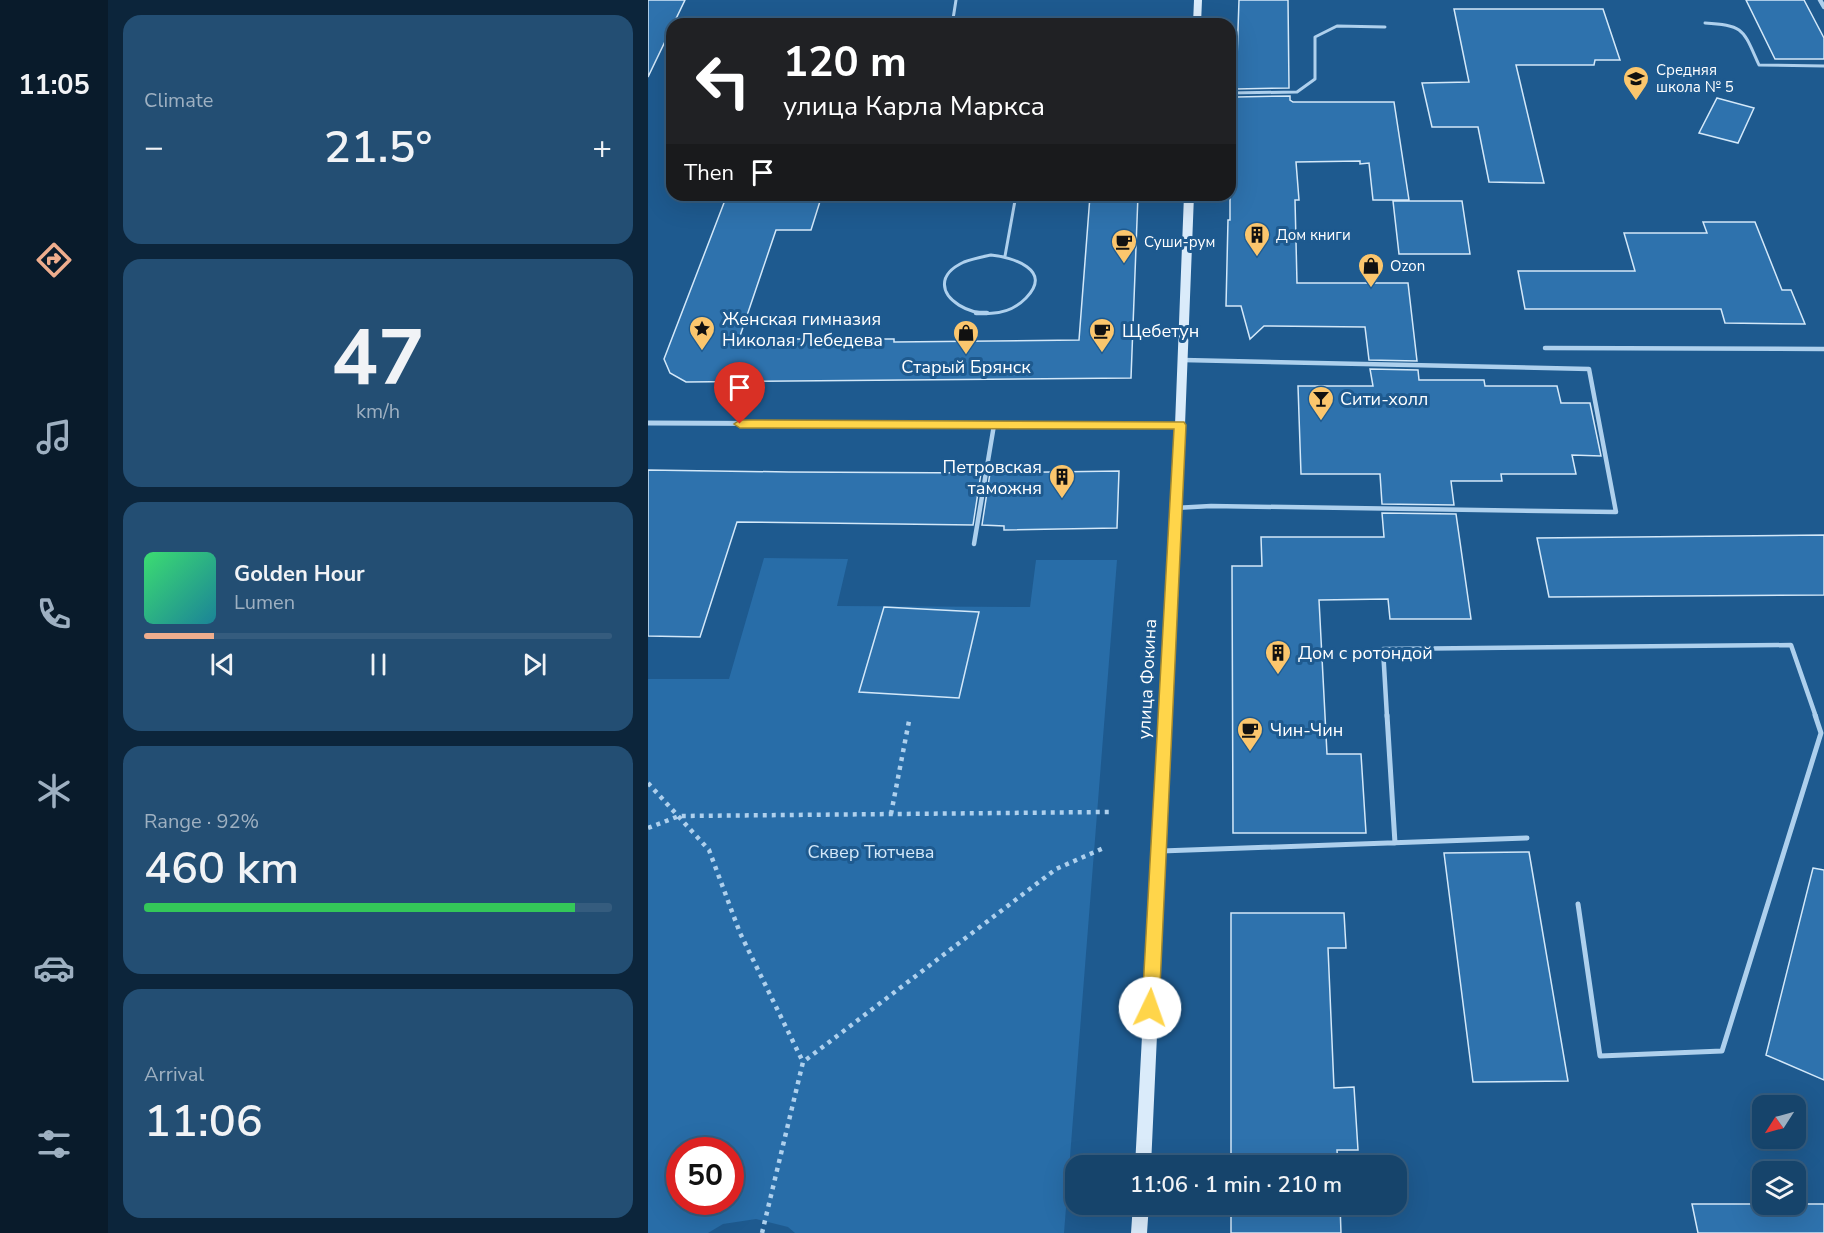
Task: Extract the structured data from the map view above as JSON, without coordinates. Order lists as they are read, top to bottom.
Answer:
{
  "streets": {
    "main road": ["улица Фокина"]
  },
  "parks": ["Сквер Тютчева"],
  "places": {
    "school or university": ["Средняя школа № 5"],
    "building": ["Дом книги", "Петровская таможня", "Дом с ротондой"],
    "cafe": ["Суши-рум", "Щебетун", "Чин-Чин"],
    "shop": ["Ozon", "Старый Брянск"],
    "place": ["Женская гимназия Николая Лебедева"],
    "bar": ["Сити-холл"]
  },
  "north": "bottom left",
  "page": {
    "tabs": "11:05",
    "tile": [
      "Climate",
      ["47", "km/h"],
      ["Range · 92%", "460 km"],
      ["Arrival", "11:06"]
    ],
    "turn": ["120 m", "улица Карла Маркса"],
    "heat": ["−", "21.5°", "+"],
    "then": "Then",
    "song": ["Golden Hour", "Lumen"],
    "limit": "50",
    "trip": "11:06 · 1 min · 210 m"
  }
}
